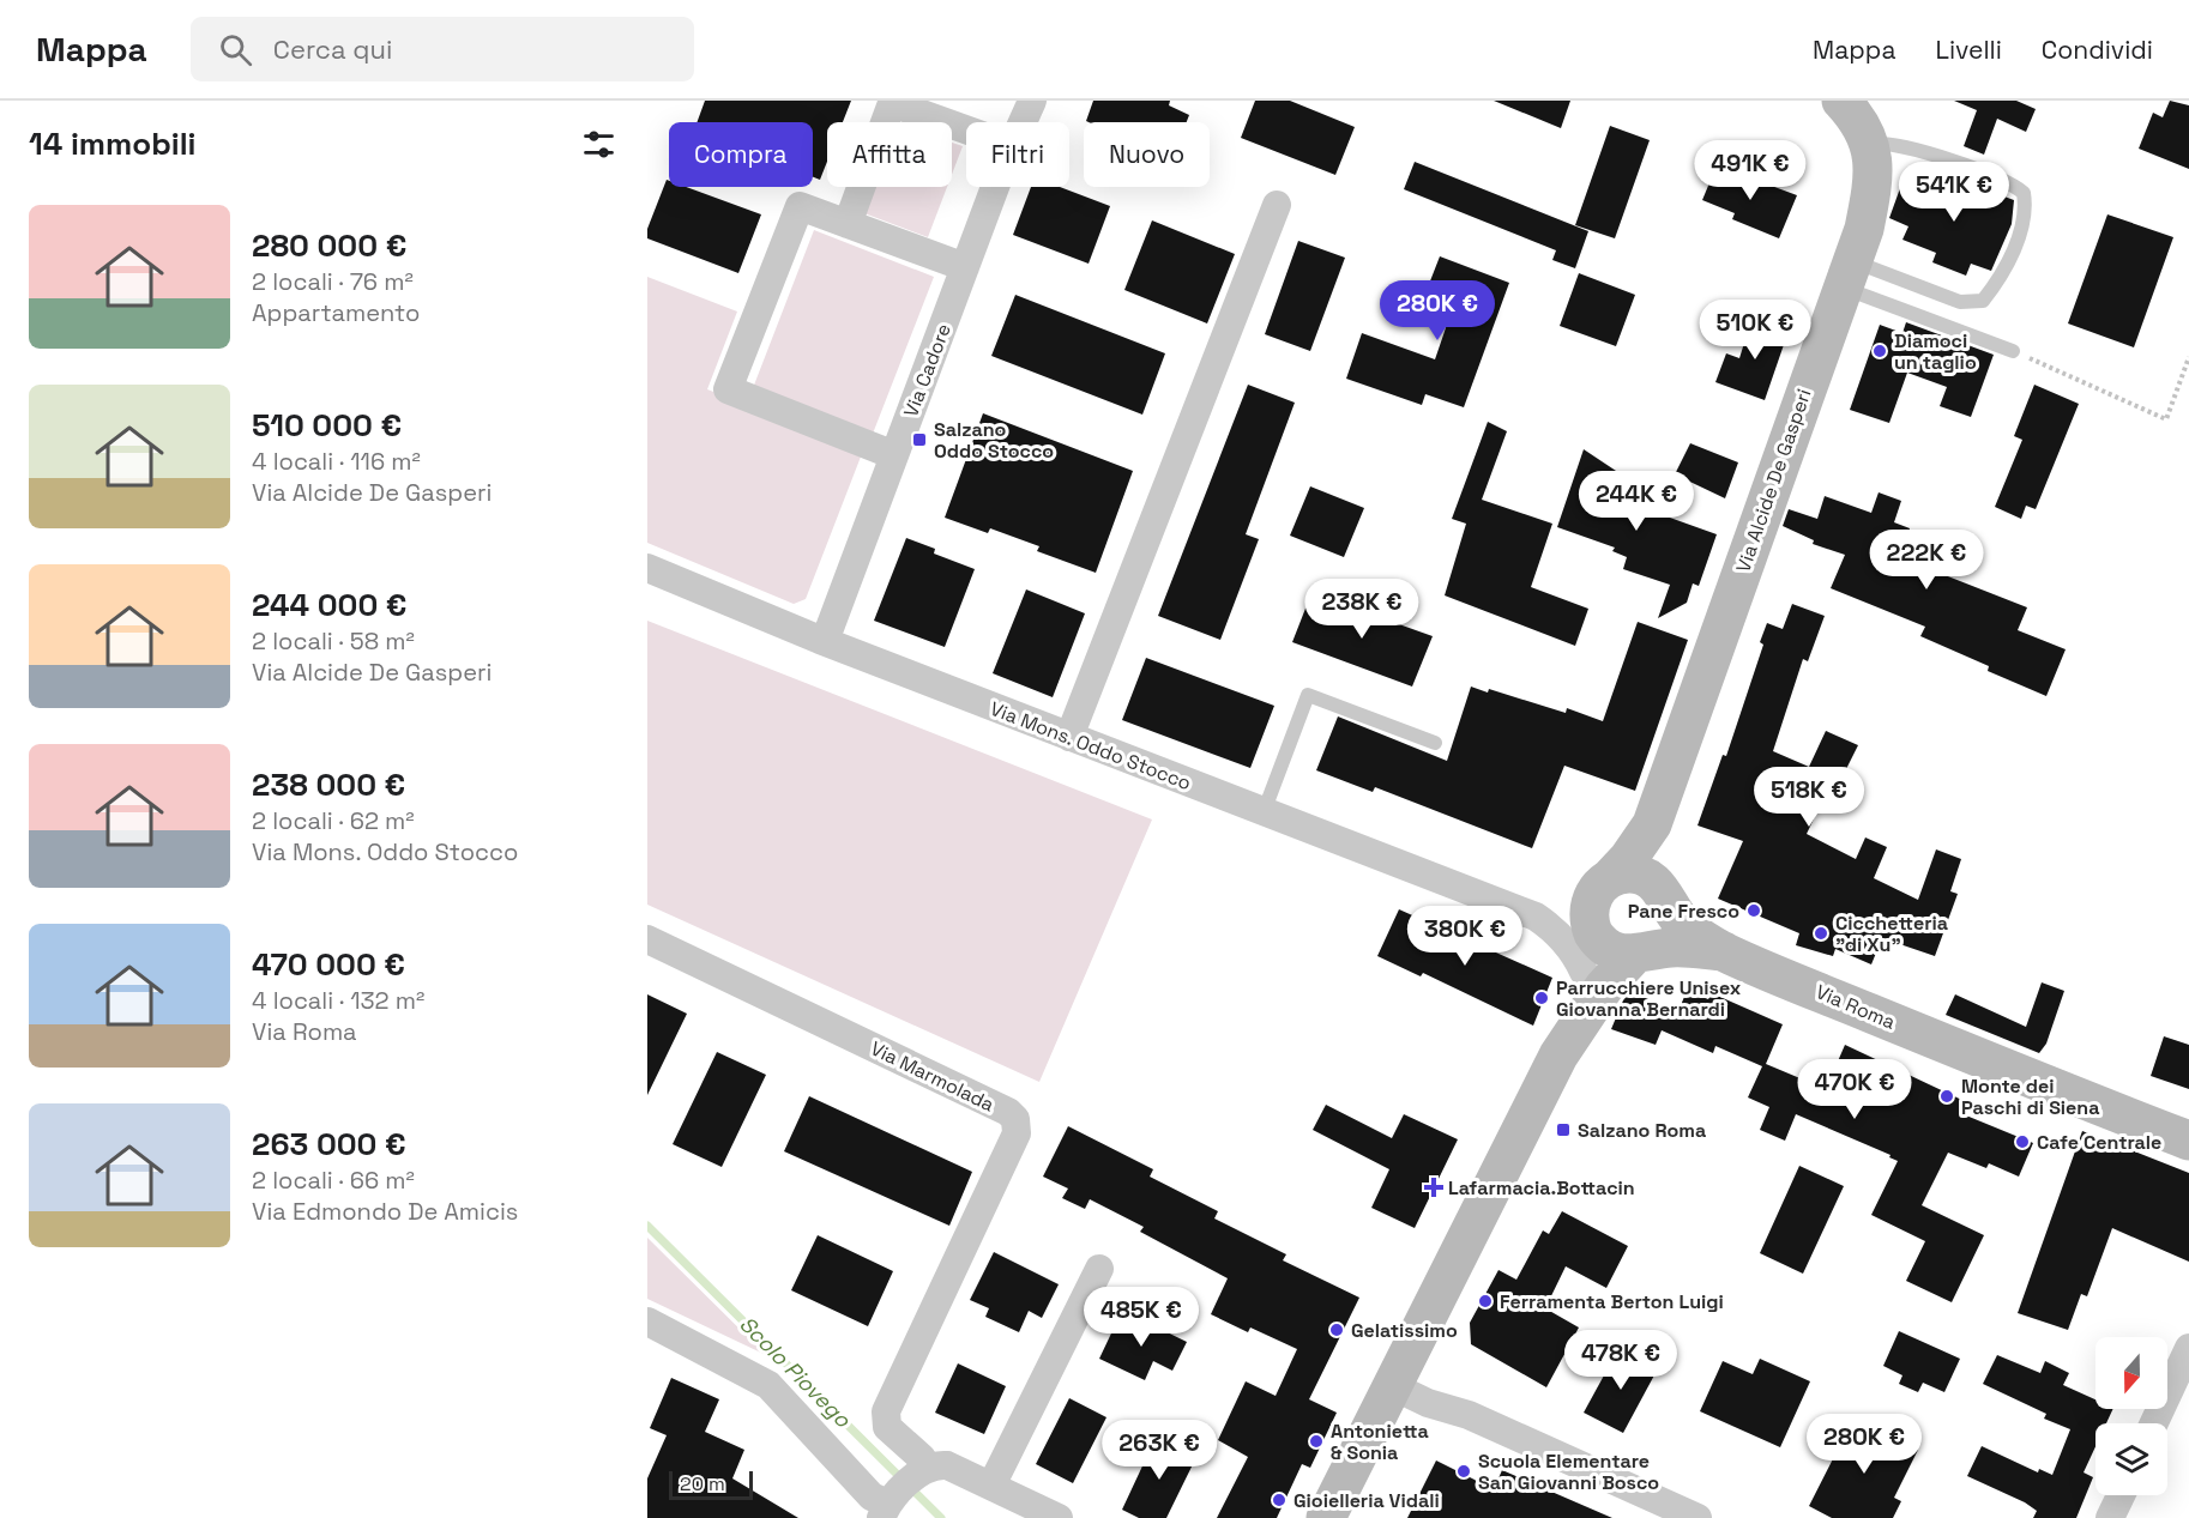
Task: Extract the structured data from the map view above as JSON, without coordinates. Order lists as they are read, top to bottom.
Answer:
{
  "streets": {
    "street": [
      "Via Cadore",
      "Via Alcide De Gasperi",
      "Via Mons. Oddo Stocco",
      "Via Roma",
      "Via Marmolada"
    ]
  },
  "crossings": [
    ["Via Cadore", "Via Mons. Oddo Stocco"],
    ["Via Alcide De Gasperi", "Via Mons. Oddo Stocco"],
    ["Via Alcide De Gasperi", "Via Roma"],
    ["Via Mons. Oddo Stocco", "Via Roma"]
  ],
  "water": ["Scolo Piovego"],
  "places": {
    "other": [
      "Diamoci un taglio",
      "Pane Fresco",
      "Cicchetteria \"di Xu\"",
      "Parrucchiere Unisex Giovanna Bernardi",
      "Monte dei Paschi di Siena",
      "Cafe Centrale",
      "Ferramenta Berton Luigi",
      "Gelatissimo",
      "Antonietta & Sonia",
      "Scuola Elementare San Giovanni Bosco",
      "Gioielleria Vidali"
    ],
    "transit": ["Salzano Oddo Stocco", "Salzano Roma"],
    "health": ["Lafarmacia.Bottacin"]
  },
  "scale_bar": "20 m",
  "north": "bottom",
  "page": {
    "header": "Mappa",
    "search": "Cerca qui",
    "nav": ["Mappa", "Livelli", "Condividi"],
    "heading": "14 immobili",
    "chip": [
      "Compra",
      "Affitta",
      "Filtri",
      "Nuovo"
    ],
    "price": [
      "491K €",
      "541K €",
      "280K €",
      "510K €",
      "244K €",
      "222K €",
      "238K €",
      "518K €",
      "380K €",
      "470K €",
      "485K €",
      "478K €",
      "280K €",
      "263K €"
    ],
    "list": [
      {
        "name": "280 000 €",
        "note": "2 locali · 76 m² · Appartamento"
      },
      {
        "name": "510 000 €",
        "note": "4 locali · 116 m² · Via Alcide De Gasperi"
      },
      {
        "name": "244 000 €",
        "note": "2 locali · 58 m² · Via Alcide De Gasperi"
      },
      {
        "name": "238 000 €",
        "note": "2 locali · 62 m² · Via Mons. Oddo Stocco"
      },
      {
        "name": "470 000 €",
        "note": "4 locali · 132 m² · Via Roma"
      },
      {
        "name": "263 000 €",
        "note": "2 locali · 66 m² · Via Edmondo De Amicis"
      }
    ],
    "scale": "20 m"
  }
}
